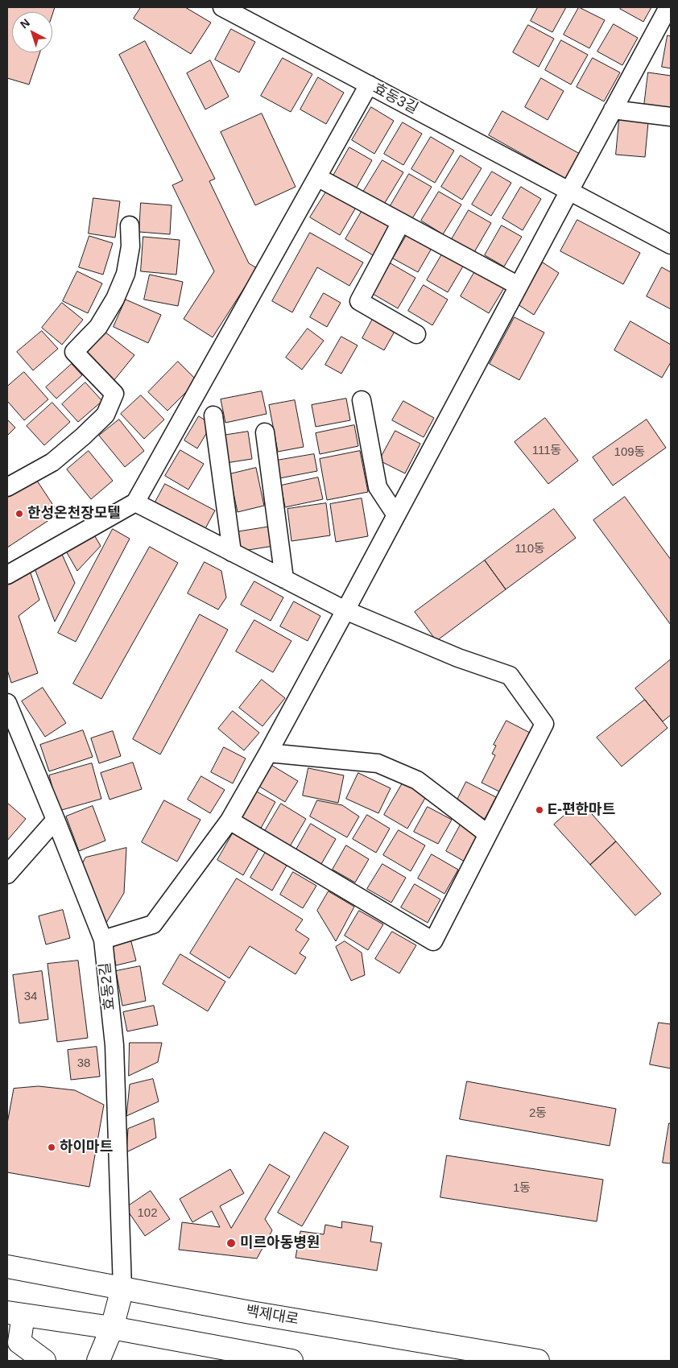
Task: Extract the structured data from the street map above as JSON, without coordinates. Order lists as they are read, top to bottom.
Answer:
{
  "streets": {
    "street": ["효동3길", "효동2길", "백제대로"]
  },
  "crossings": [
    ["효동2길", "백제대로"]
  ],
  "places": [
    "한성온천장모텔",
    "E-편한마트",
    "하이마트",
    "미르아동병원"
  ],
  "house_numbers": [
    "111동",
    "109동",
    "110동",
    "34",
    "38",
    "2동",
    "1동",
    "102"
  ],
  "north": "top left"
}
